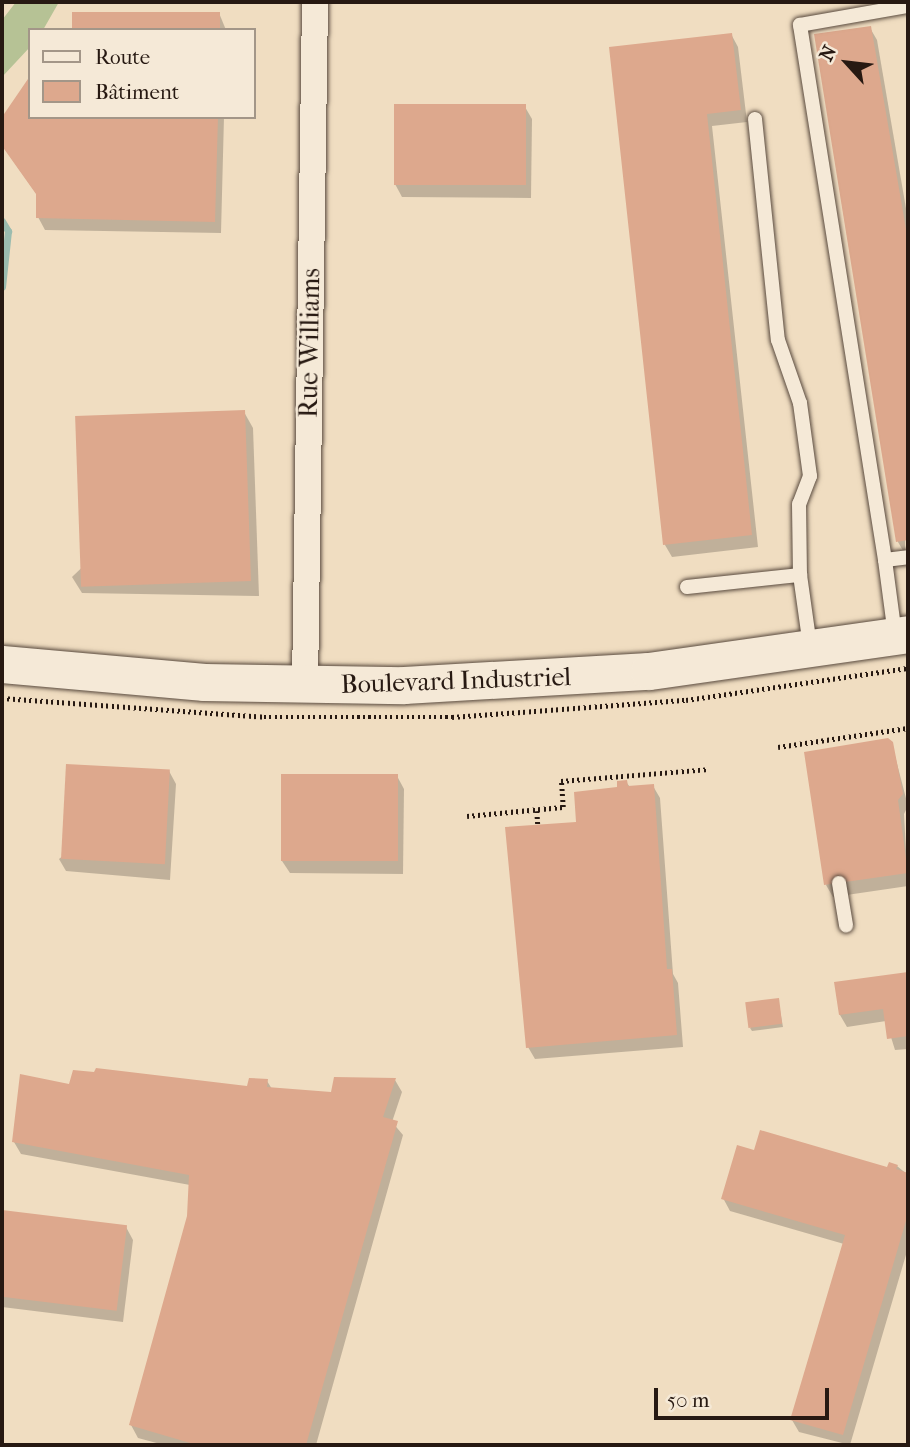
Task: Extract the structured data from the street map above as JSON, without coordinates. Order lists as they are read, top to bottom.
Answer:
{
  "streets": {
    "street": ["Rue Williams", "Boulevard Industriel"]
  },
  "crossings": [
    ["Rue Williams", "Boulevard Industriel"]
  ],
  "legend": ["Route", "Bâtiment"],
  "scale_bar": "50 m",
  "north": "top left"
}
